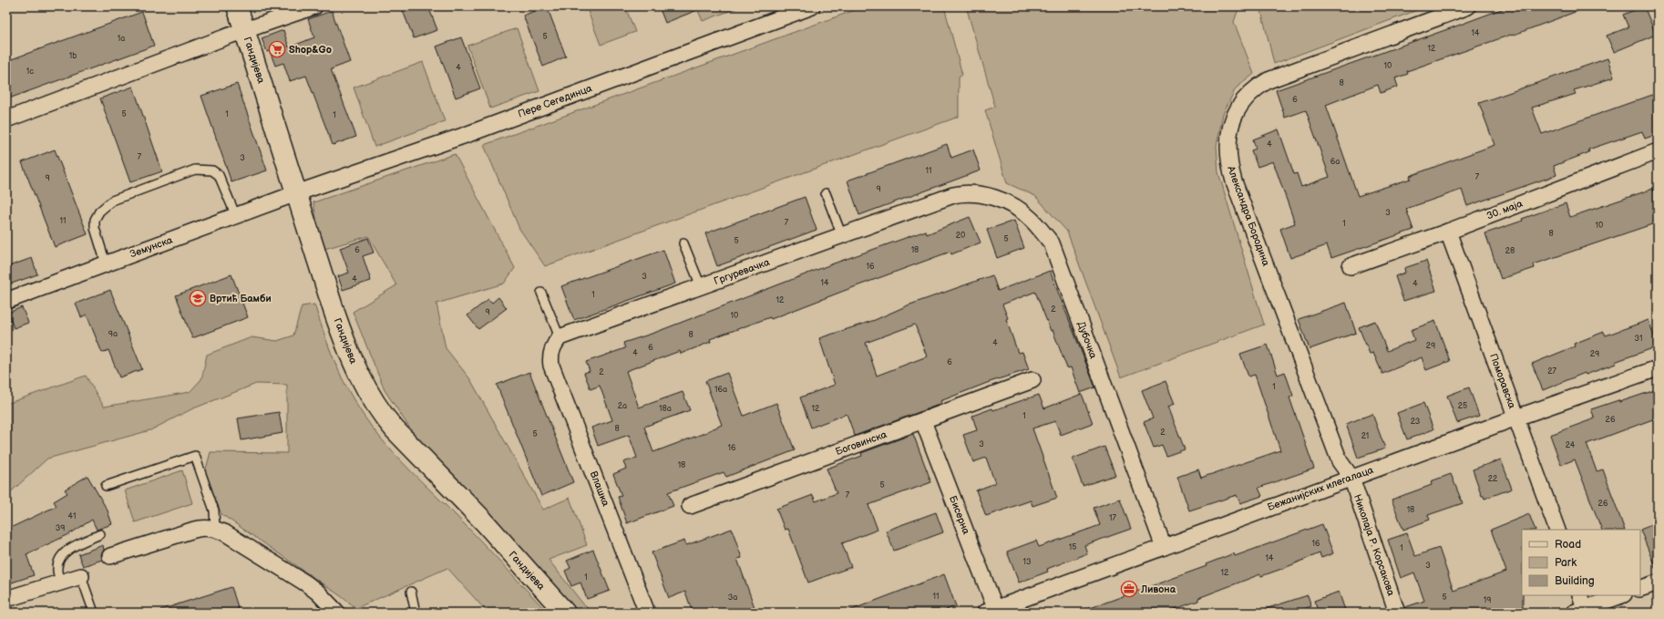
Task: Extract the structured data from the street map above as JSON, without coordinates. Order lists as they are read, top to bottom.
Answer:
{
  "streets": {
    "main road": ["Гандијева"],
    "street": [
      "Пере Сегединца",
      "30. маја",
      "Александра Бородина",
      "Земунска",
      "Гргуревачка",
      "Дубочка",
      "Поморавска",
      "Боговинска",
      "Влашка",
      "Бежанијских илегалаца",
      "Бисерна",
      "Николаја Р. Корсакова"
    ]
  },
  "crossings": [
    ["Гандијева", "Пере Сегединца"],
    ["Гандијева", "Земунска"],
    ["Пере Сегединца", "Земунска"],
    ["30. маја", "Поморавска"],
    ["Александра Бородина", "Бежанијских илегалаца"],
    ["Александра Бородина", "Николаја Р. Корсакова"],
    ["Гргуревачка", "Дубочка"],
    ["Гргуревачка", "Влашка"],
    ["Дубочка", "Бежанијских илегалаца"],
    ["Поморавска", "Бежанијских илегалаца"],
    ["Боговинска", "Бисерна"],
    ["Бежанијских илегалаца", "Бисерна"],
    ["Бежанијских илегалаца", "Николаја Р. Корсакова"]
  ],
  "places": {
    "supermarket": ["Shop&Go"],
    "school or university": ["Вртић Бамби"],
    "office": ["Ливона"]
  },
  "house_numbers": [
    "14",
    "5",
    "1a",
    "12",
    "1b",
    "10",
    "4",
    "1c",
    "8",
    "6",
    "5",
    "1",
    "1",
    "4",
    "7",
    "3",
    "6a",
    "11",
    "7",
    "9",
    "9",
    "3",
    "11",
    "7",
    "1",
    "10",
    "8",
    "20",
    "5",
    "5",
    "6",
    "18",
    "28",
    "16",
    "3",
    "4",
    "14",
    "4",
    "1",
    "12",
    "2",
    "9",
    "10",
    "9a",
    "8",
    "31",
    "4",
    "29",
    "6",
    "4",
    "29",
    "6",
    "27",
    "2",
    "1",
    "16a",
    "2a",
    "25",
    "18a",
    "12",
    "1",
    "26",
    "23",
    "8",
    "2",
    "5",
    "21",
    "3",
    "24",
    "16",
    "18",
    "22",
    "5",
    "7",
    "26",
    "18",
    "41",
    "17",
    "39",
    "16",
    "15",
    "1",
    "14",
    "13",
    "3",
    "12",
    "1",
    "11",
    "3a",
    "5",
    "19"
  ],
  "legend": ["Road", "Park", "Building"]
}
